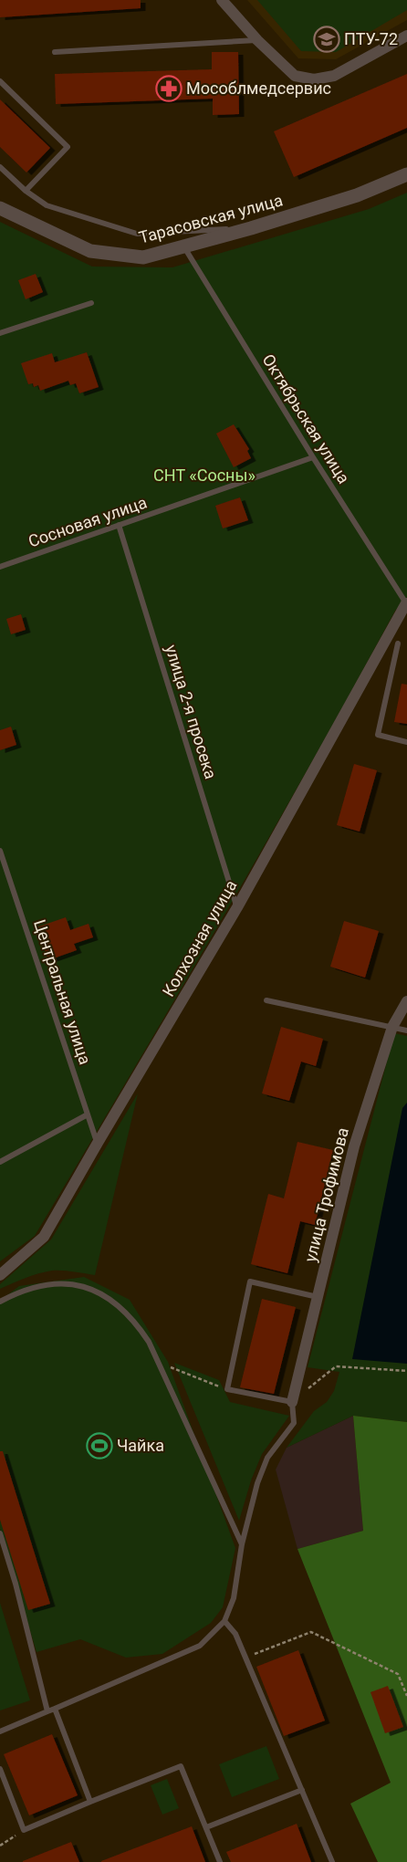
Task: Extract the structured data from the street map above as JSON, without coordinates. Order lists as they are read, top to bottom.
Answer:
{
  "streets": {
    "street": ["Тарасовская улица", "Колхозная улица", "улица Трофимова"],
    "lane": [
      "Октябрьская улица",
      "Сосновая улица",
      "улица 2-я просека",
      "Центральная улица"
    ]
  },
  "crossings": [
    ["Тарасовская улица", "Октябрьская улица"],
    ["Октябрьская улица", "Сосновая улица"],
    ["Октябрьская улица", "Колхозная улица"],
    ["Сосновая улица", "улица 2-я просека"],
    ["улица 2-я просека", "Колхозная улица"],
    ["Колхозная улица", "Центральная улица"]
  ],
  "parks": ["СНТ «Сосны»"],
  "places": {
    "school or university": ["ПТУ-72"],
    "pharmacy": ["Мособлмедсервис"],
    "sports": ["Чайка"]
  }
}
